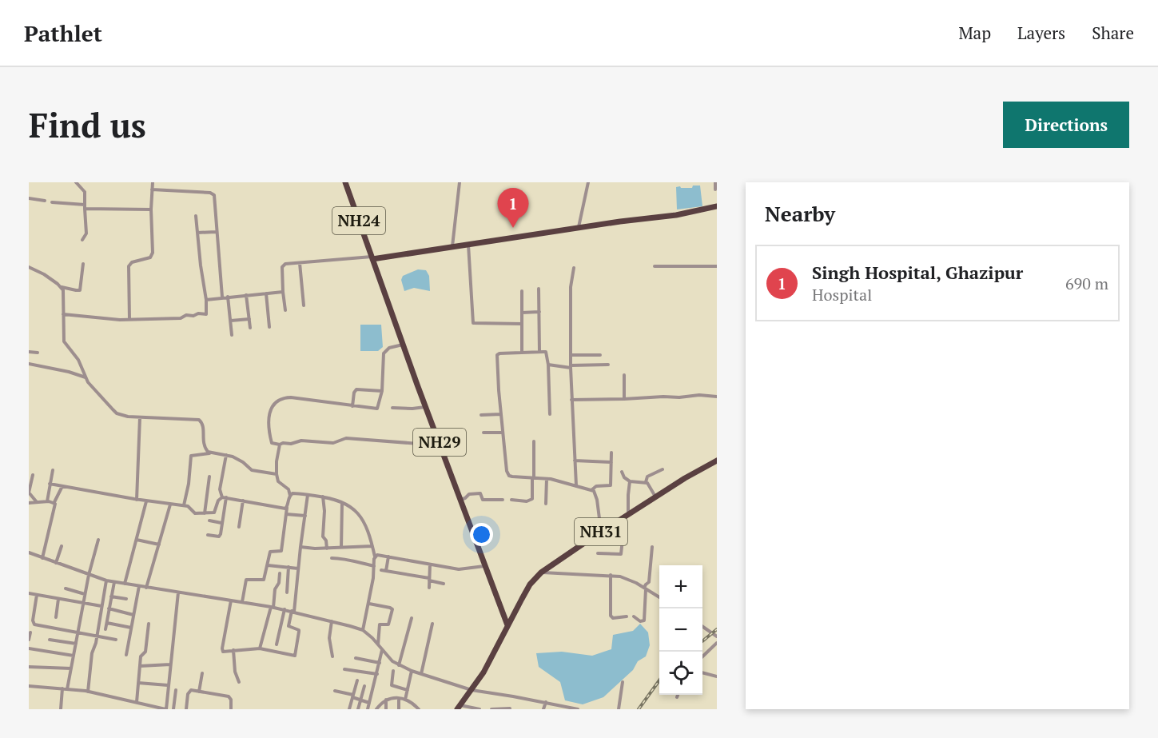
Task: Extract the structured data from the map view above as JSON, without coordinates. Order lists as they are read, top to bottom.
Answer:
{
  "streets": {
    "highway": ["NH24", "NH29", "NH31"]
  },
  "crossings": [
    ["NH24", "NH29"],
    ["NH29", "NH31"]
  ],
  "page": {
    "header": "Pathlet",
    "nav": ["Map", "Layers", "Share"],
    "buttons": "Directions",
    "title": "Find us",
    "heading": "Nearby",
    "pins": "1",
    "list": [
      {
        "mark": "1",
        "name": "Singh Hospital, Ghazipur",
        "note": "Hospital",
        "value": "690 m"
      }
    ],
    "map_buttons": ["+", "−"]
  }
}
